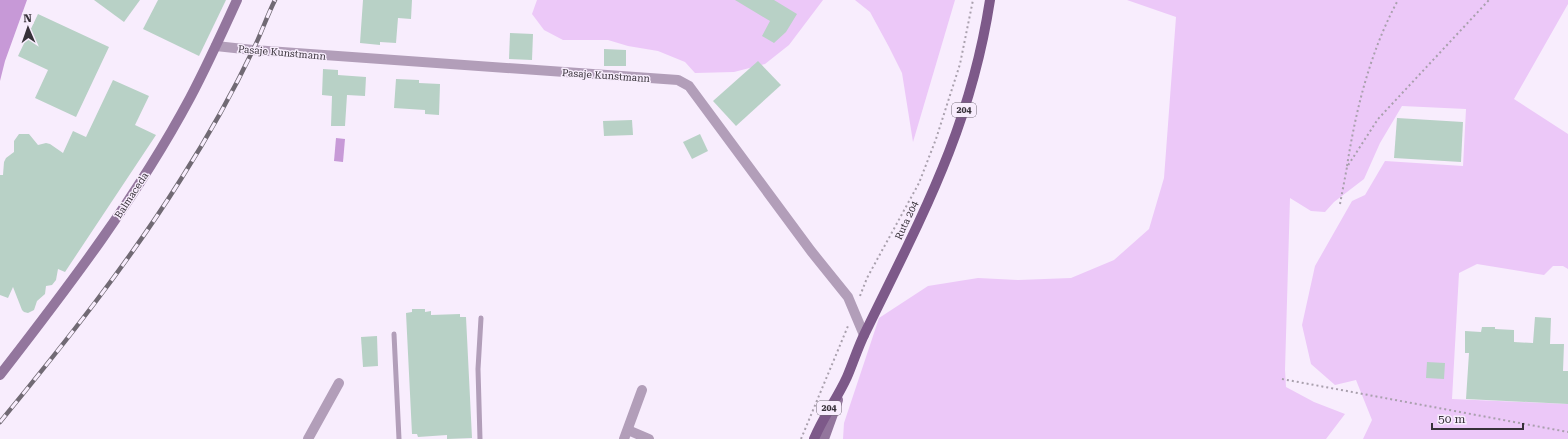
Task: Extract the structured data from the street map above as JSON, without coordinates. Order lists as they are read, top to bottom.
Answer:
{
  "streets": {
    "main road": ["204", "Balmaceda", "Ruta 204"],
    "street": ["Pasaje Kunstmann"]
  },
  "crossings": [
    ["Pasaje Kunstmann", "Balmaceda"],
    ["Pasaje Kunstmann", "Ruta 204"]
  ],
  "scale_bar": "50 m",
  "north": "top"
}
